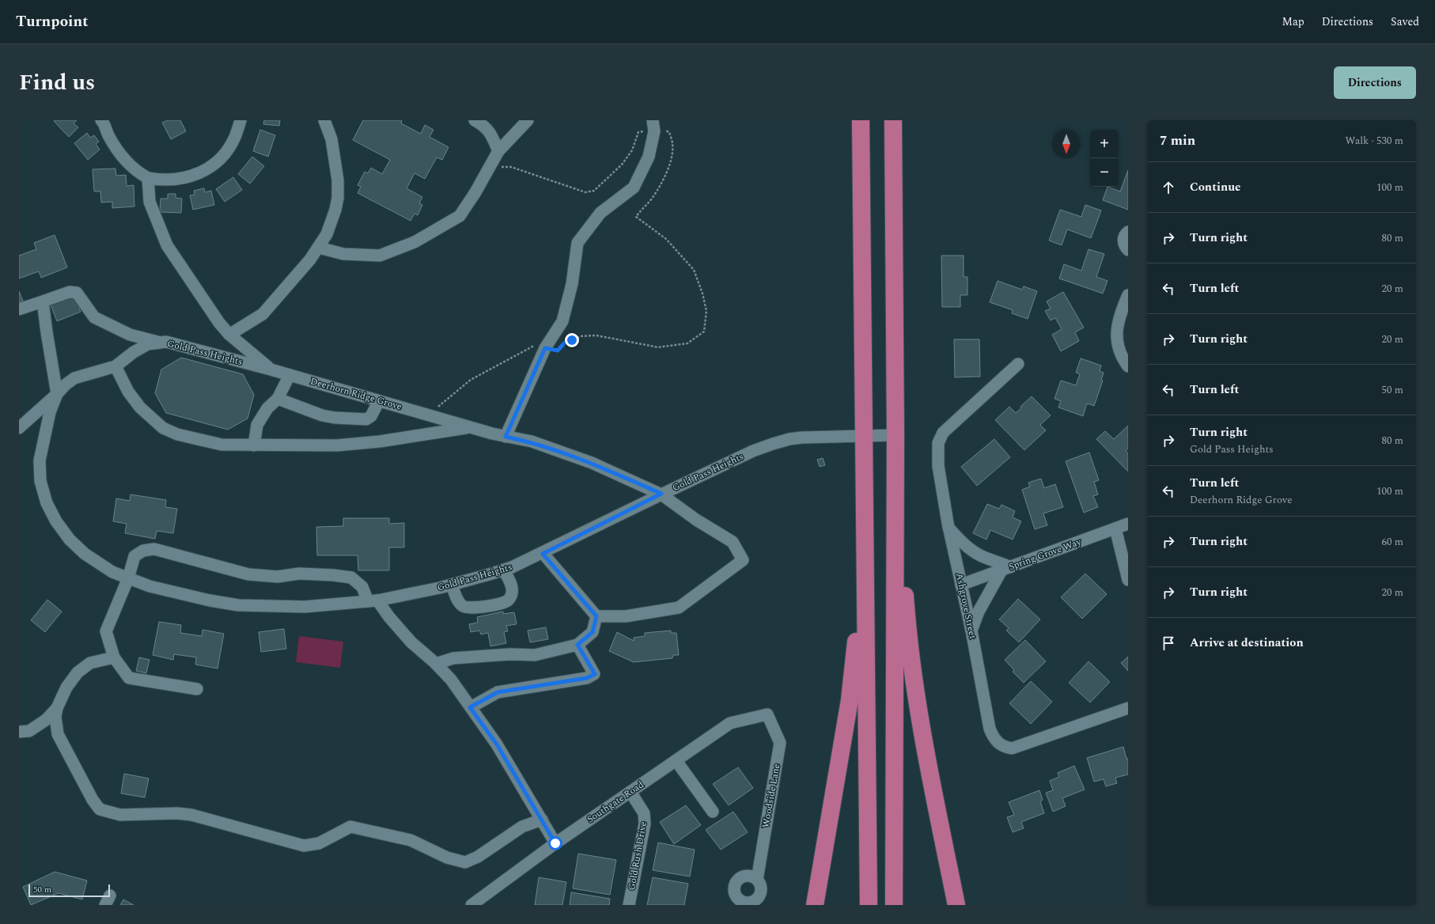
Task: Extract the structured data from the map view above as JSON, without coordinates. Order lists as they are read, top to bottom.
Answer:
{
  "streets": {
    "street": [
      "Gold Pass Heights",
      "Deerhorn Ridge Grove",
      "Spring Grove Way",
      "Ashgrove Street",
      "Woodside Lane",
      "Southgate Road",
      "Gold Rush Drive"
    ]
  },
  "crossings": [
    ["Gold Pass Heights", "Deerhorn Ridge Grove"],
    ["Spring Grove Way", "Ashgrove Street"],
    ["Woodside Lane", "Southgate Road"],
    ["Southgate Road", "Gold Rush Drive"]
  ],
  "scale_bar": "50 m",
  "north": "bottom",
  "page": {
    "header": "Turnpoint",
    "nav": ["Map", "Directions", "Saved"],
    "title": "Find us",
    "buttons": "Directions",
    "heading": ["7 min", "Walk · 530 m"],
    "map_buttons": ["+", "−"],
    "list": [
      ["Continue", "100 m"],
      ["Turn right", "80 m"],
      ["Turn left", "20 m"],
      ["Turn right", "20 m"],
      ["Turn left", "50 m"],
      ["Turn right", "Gold Pass Heights", "80 m"],
      ["Turn left", "Deerhorn Ridge Grove", "100 m"],
      ["Turn right", "60 m"],
      ["Turn right", "20 m"],
      "Arrive at destination"
    ],
    "scale": "50 m"
  }
}
